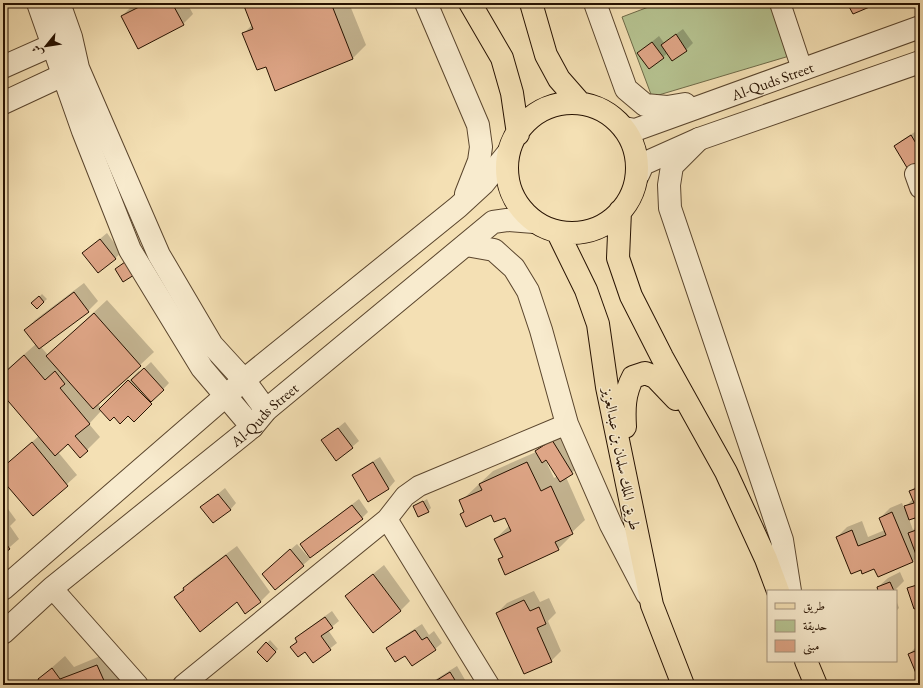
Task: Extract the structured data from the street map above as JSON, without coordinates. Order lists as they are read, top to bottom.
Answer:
{
  "streets": {
    "main road": ["طريق الملك سلمان بن عبدالعزيز"],
    "street": ["Al-Quds Street"]
  },
  "crossings": [
    ["Al-Quds Street", "طريق الملك سلمان بن عبدالعزيز"]
  ],
  "legend": ["طريق", "حديقة", "مبنى"],
  "north": "bottom left"
}
